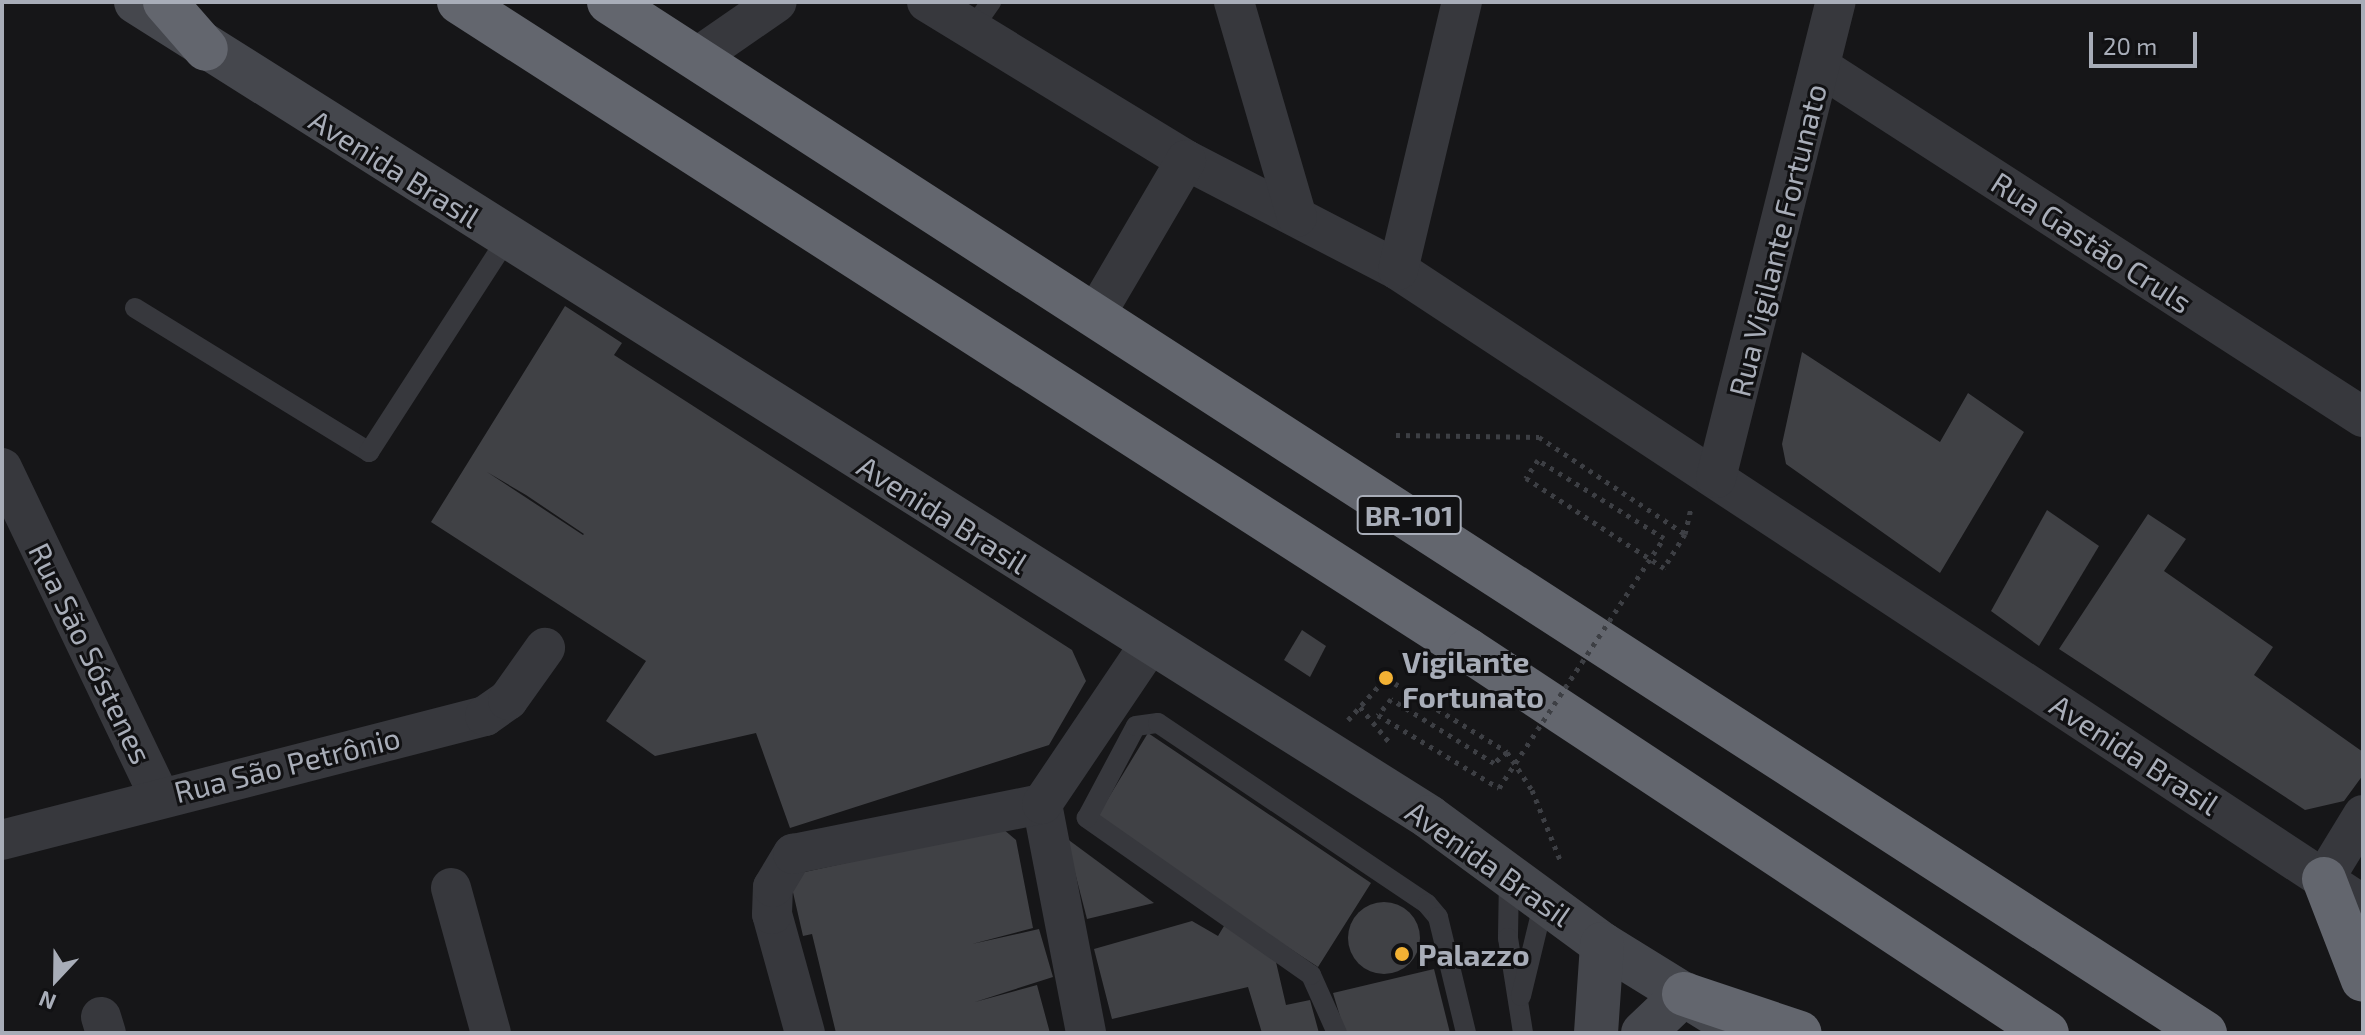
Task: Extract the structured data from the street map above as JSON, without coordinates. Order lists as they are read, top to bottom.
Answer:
{
  "streets": {
    "highway": ["BR-101"],
    "street": [
      "Avenida Brasil",
      "Rua Vigilante Fortunato",
      "Rua Gastão Cruls",
      "Rua São Sóstenes",
      "Rua São Petrônio"
    ]
  },
  "crossings": [
    ["Avenida Brasil", "Rua Vigilante Fortunato"],
    ["Rua Vigilante Fortunato", "Rua Gastão Cruls"],
    ["Rua São Sóstenes", "Rua São Petrônio"]
  ],
  "places": ["Vigilante Fortunato", "Palazzo"],
  "scale_bar": "20 m",
  "north": "bottom"
}
